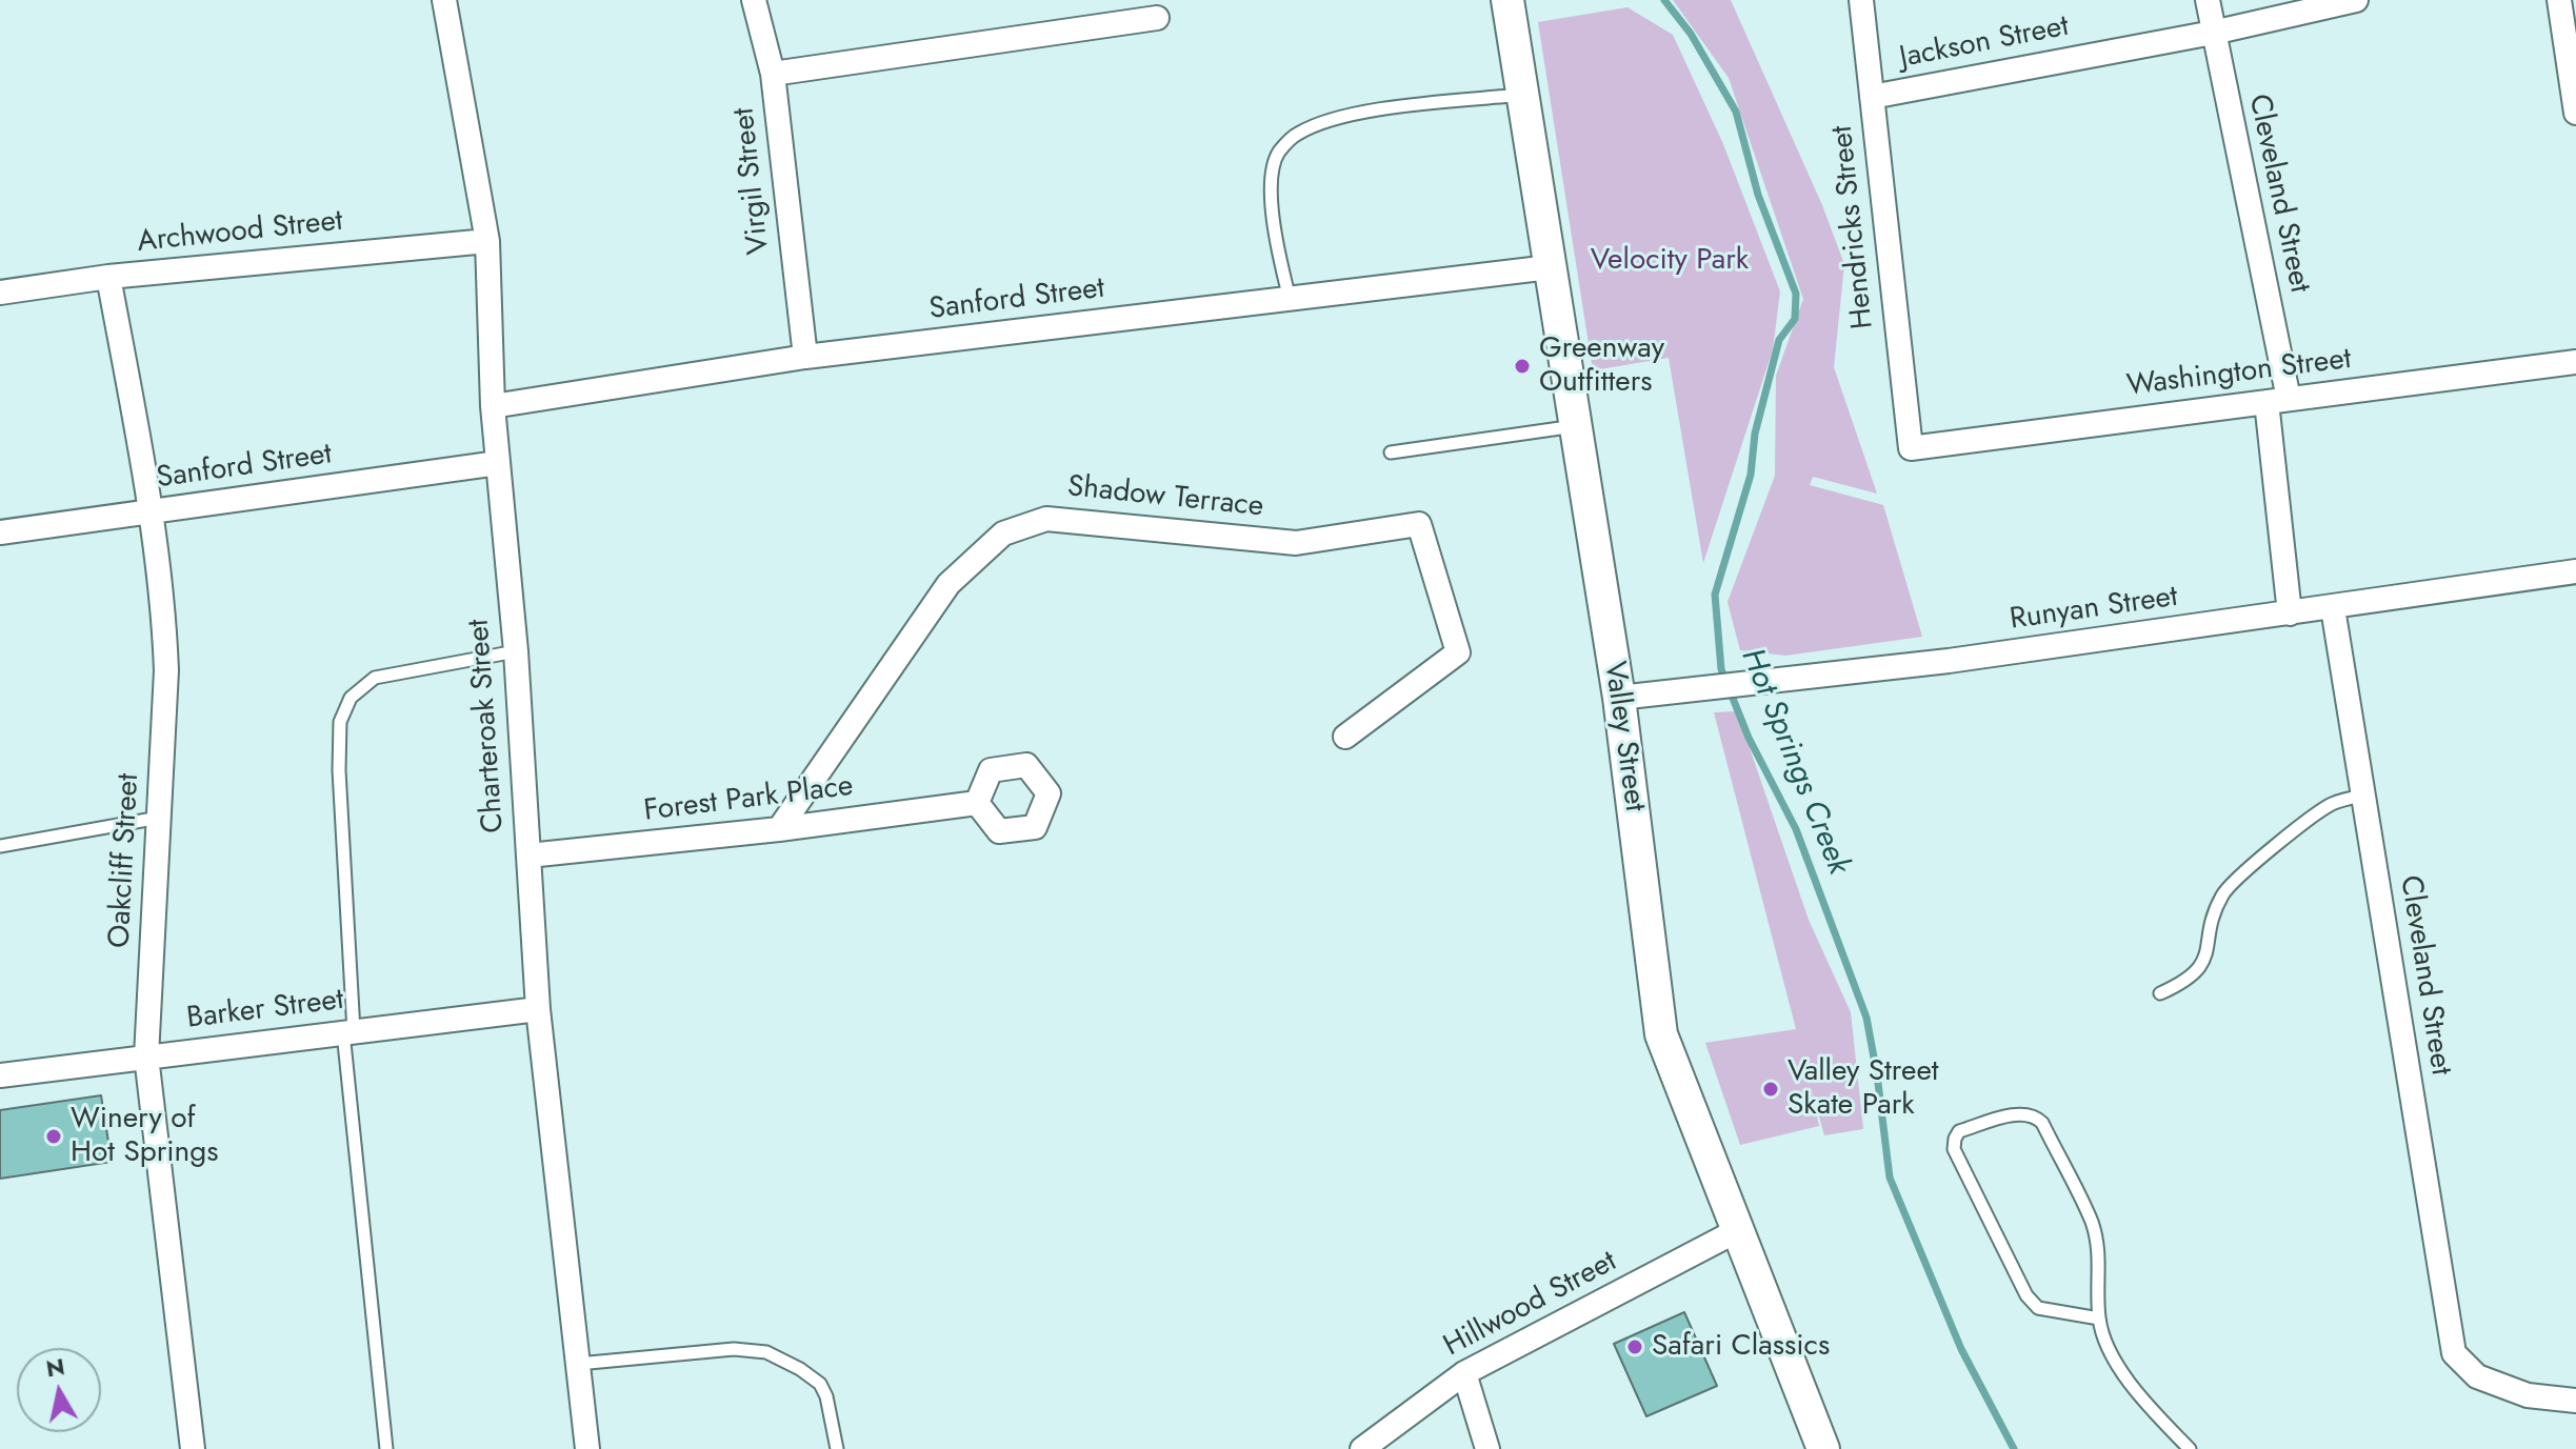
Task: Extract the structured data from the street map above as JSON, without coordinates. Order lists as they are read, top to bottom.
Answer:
{
  "streets": {
    "street": [
      "Jackson Street",
      "Virgil Street",
      "Cleveland Street",
      "Hendricks Street",
      "Archwood Street",
      "Sanford Street",
      "Washington Street",
      "Shadow Terrace",
      "Runyan Street",
      "Charteroak Street",
      "Valley Street",
      "Forest Park Place",
      "Oakcliff Street",
      "Barker Street",
      "Hillwood Street"
    ]
  },
  "crossings": [
    ["Jackson Street", "Cleveland Street"],
    ["Jackson Street", "Hendricks Street"],
    ["Virgil Street", "Sanford Street"],
    ["Cleveland Street", "Washington Street"],
    ["Cleveland Street", "Runyan Street"],
    ["Hendricks Street", "Washington Street"],
    ["Archwood Street", "Charteroak Street"],
    ["Archwood Street", "Oakcliff Street"],
    ["Sanford Street", "Charteroak Street"],
    ["Sanford Street", "Valley Street"],
    ["Sanford Street", "Oakcliff Street"],
    ["Shadow Terrace", "Forest Park Place"],
    ["Runyan Street", "Valley Street"],
    ["Charteroak Street", "Forest Park Place"],
    ["Charteroak Street", "Barker Street"],
    ["Valley Street", "Hillwood Street"],
    ["Oakcliff Street", "Barker Street"]
  ],
  "water": ["Hot Springs Creek"],
  "parks": ["Velocity Park"],
  "places": [
    "Greenway Outfitters",
    "Valley Street Skate Park",
    "Winery of Hot Springs",
    "Safari Classics"
  ],
  "north": "top"
}
